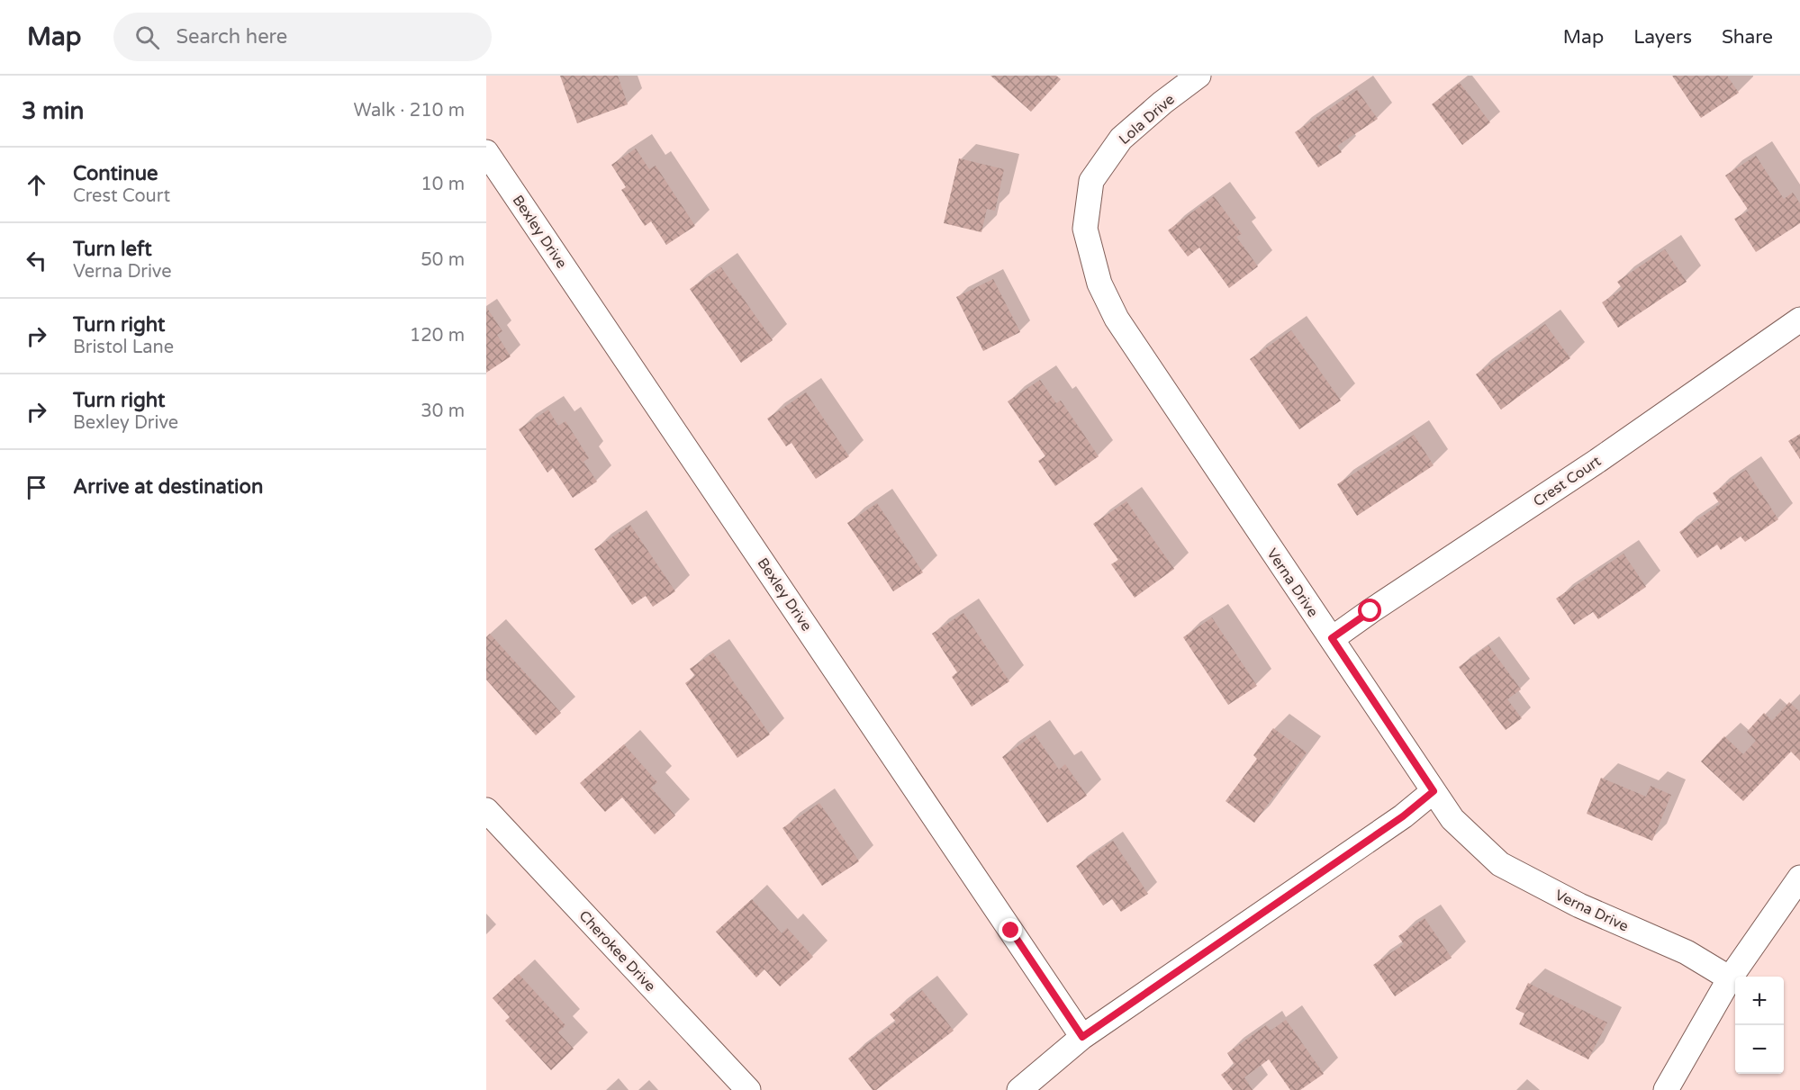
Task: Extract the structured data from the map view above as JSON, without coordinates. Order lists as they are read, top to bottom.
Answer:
{
  "streets": {
    "street": [
      "Lola Drive",
      "Bexley Drive",
      "Crest Court",
      "Verna Drive",
      "Cherokee Drive"
    ]
  },
  "crossings": [
    ["Lola Drive", "Verna Drive"],
    ["Crest Court", "Verna Drive"]
  ],
  "page": {
    "header": "Map",
    "search": "Search here",
    "nav": ["Map", "Layers", "Share"],
    "heading": ["3 min", "Walk · 210 m"],
    "list": [
      ["Continue", "Crest Court", "10 m"],
      ["Turn left", "Verna Drive", "50 m"],
      ["Turn right", "Bristol Lane", "120 m"],
      ["Turn right", "Bexley Drive", "30 m"],
      "Arrive at destination"
    ],
    "map_buttons": ["+", "−"]
  }
}
